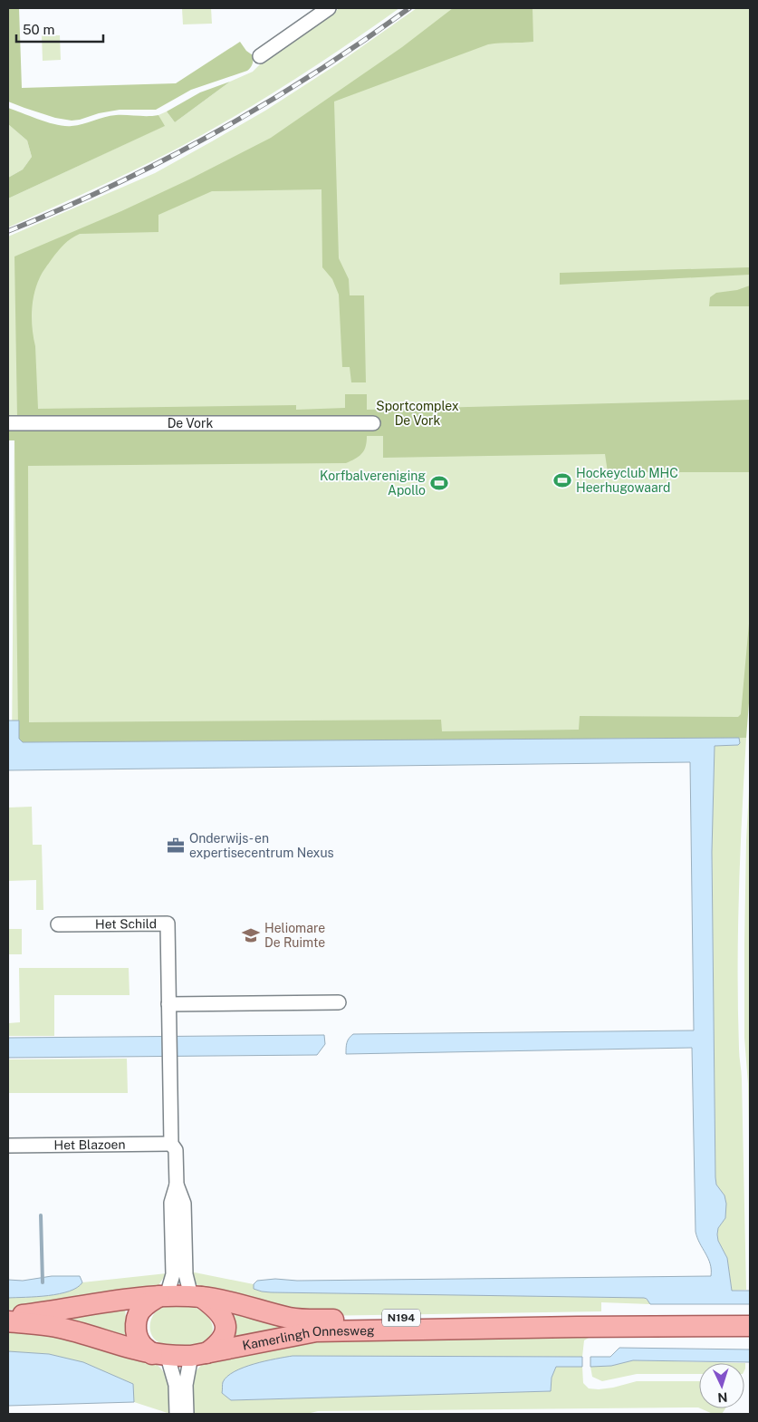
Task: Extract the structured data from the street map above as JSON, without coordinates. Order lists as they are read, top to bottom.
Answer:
{
  "streets": {
    "main road": ["N194", "Kamerlingh Onnesweg"],
    "street": ["De Vork", "Het Schild", "Het Blazoen"]
  },
  "crossings": [
    ["Het Schild", "Het Blazoen"],
    ["Het Schild", "Kamerlingh Onnesweg"]
  ],
  "parks": ["Sportcomplex De Vork"],
  "places": {
    "sports": ["Hockeyclub MHC Heerhugowaard", "Korfbalvereniging Apollo"],
    "office": ["Onderwijs- en expertisecentrum Nexus"],
    "school or university": ["Heliomare De Ruimte"]
  },
  "scale_bar": "50 m",
  "north": "bottom"
}
